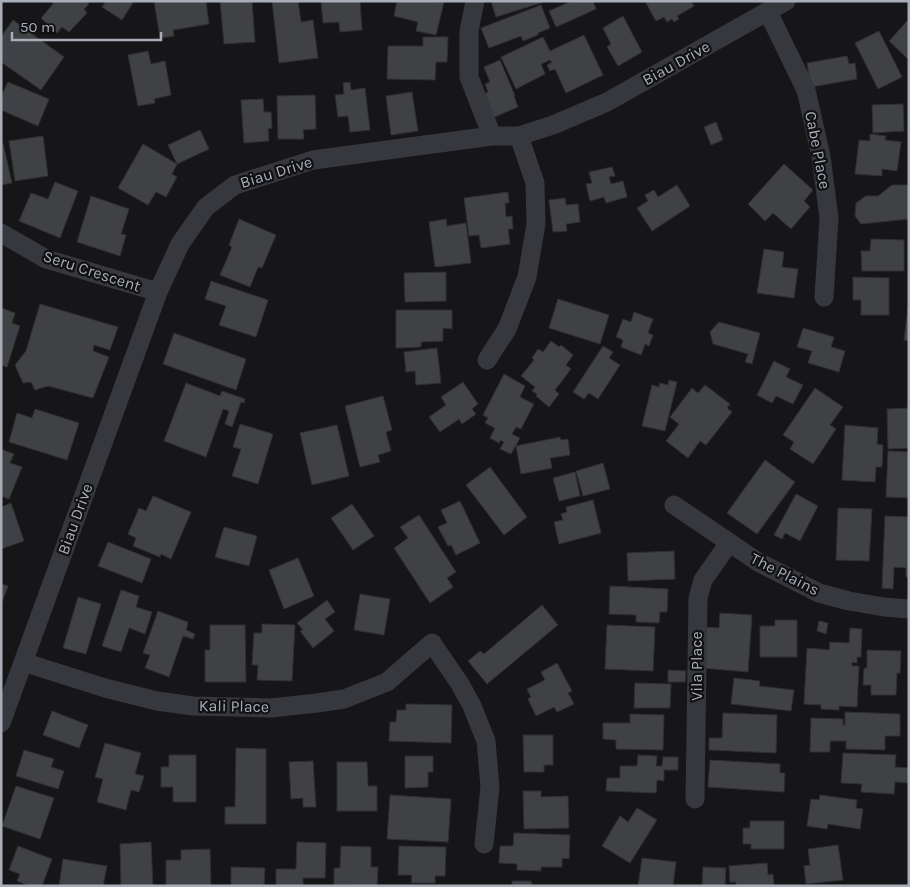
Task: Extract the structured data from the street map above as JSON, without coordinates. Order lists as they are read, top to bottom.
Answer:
{
  "streets": {
    "street": [
      "Biau Drive",
      "Cabe Place",
      "Seru Crescent",
      "The Plains",
      "Vila Place",
      "Kali Place"
    ]
  },
  "crossings": [
    ["Biau Drive", "Cabe Place"],
    ["Biau Drive", "Seru Crescent"],
    ["Biau Drive", "Kali Place"],
    ["The Plains", "Vila Place"]
  ],
  "scale_bar": "50 m"
}
